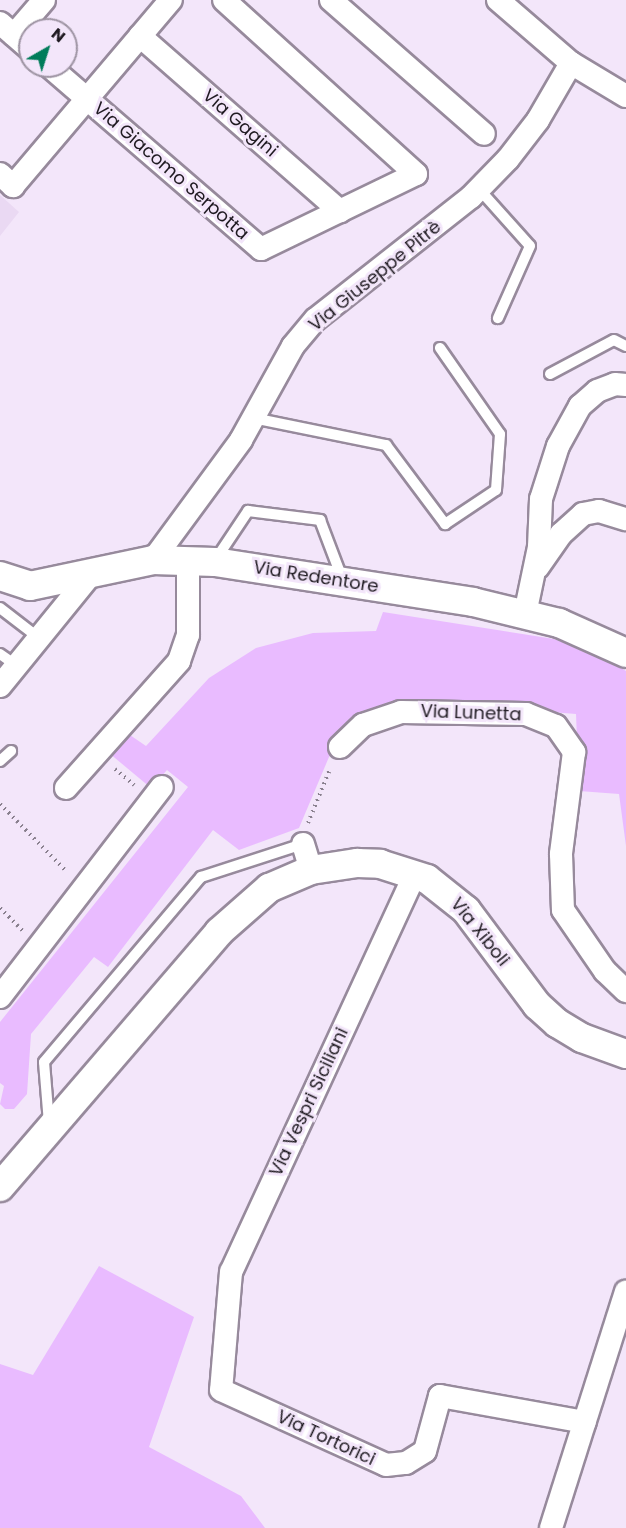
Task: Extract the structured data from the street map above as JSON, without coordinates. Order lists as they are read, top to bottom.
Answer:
{
  "streets": {
    "street": [
      "Via Gagini",
      "Via Giacomo Serpotta",
      "Via Giuseppe Pitrè",
      "Via Redentore",
      "Via Lunetta",
      "Via Xiboli",
      "Via Vespri Siciliani",
      "Via Tortorici"
    ]
  },
  "crossings": [
    ["Via Gagini", "Via Giacomo Serpotta"],
    ["Via Giuseppe Pitrè", "Via Redentore"],
    ["Via Xiboli", "Via Vespri Siciliani"],
    ["Via Vespri Siciliani", "Via Tortorici"]
  ],
  "north": "top right"
}
